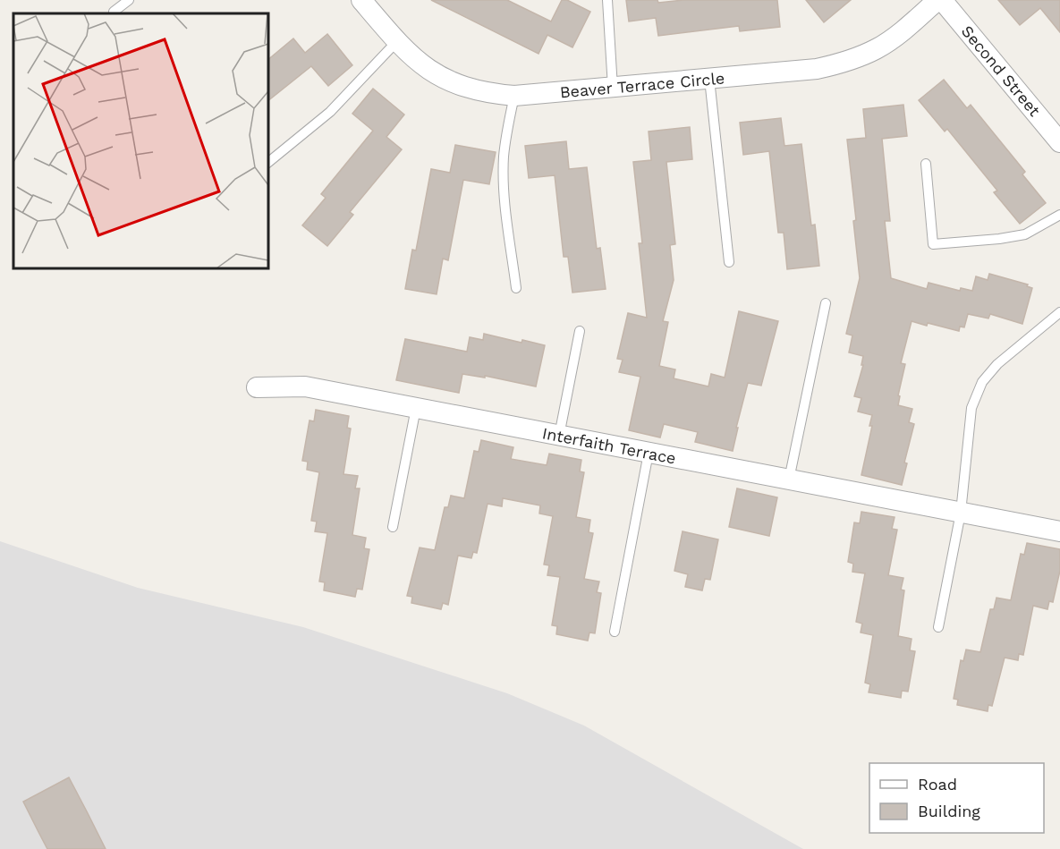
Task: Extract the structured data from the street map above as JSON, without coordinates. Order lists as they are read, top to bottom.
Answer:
{
  "streets": {
    "street": ["Second Street", "Beaver Terrace Circle", "Interfaith Terrace"]
  },
  "legend": ["Road", "Building"]
}
